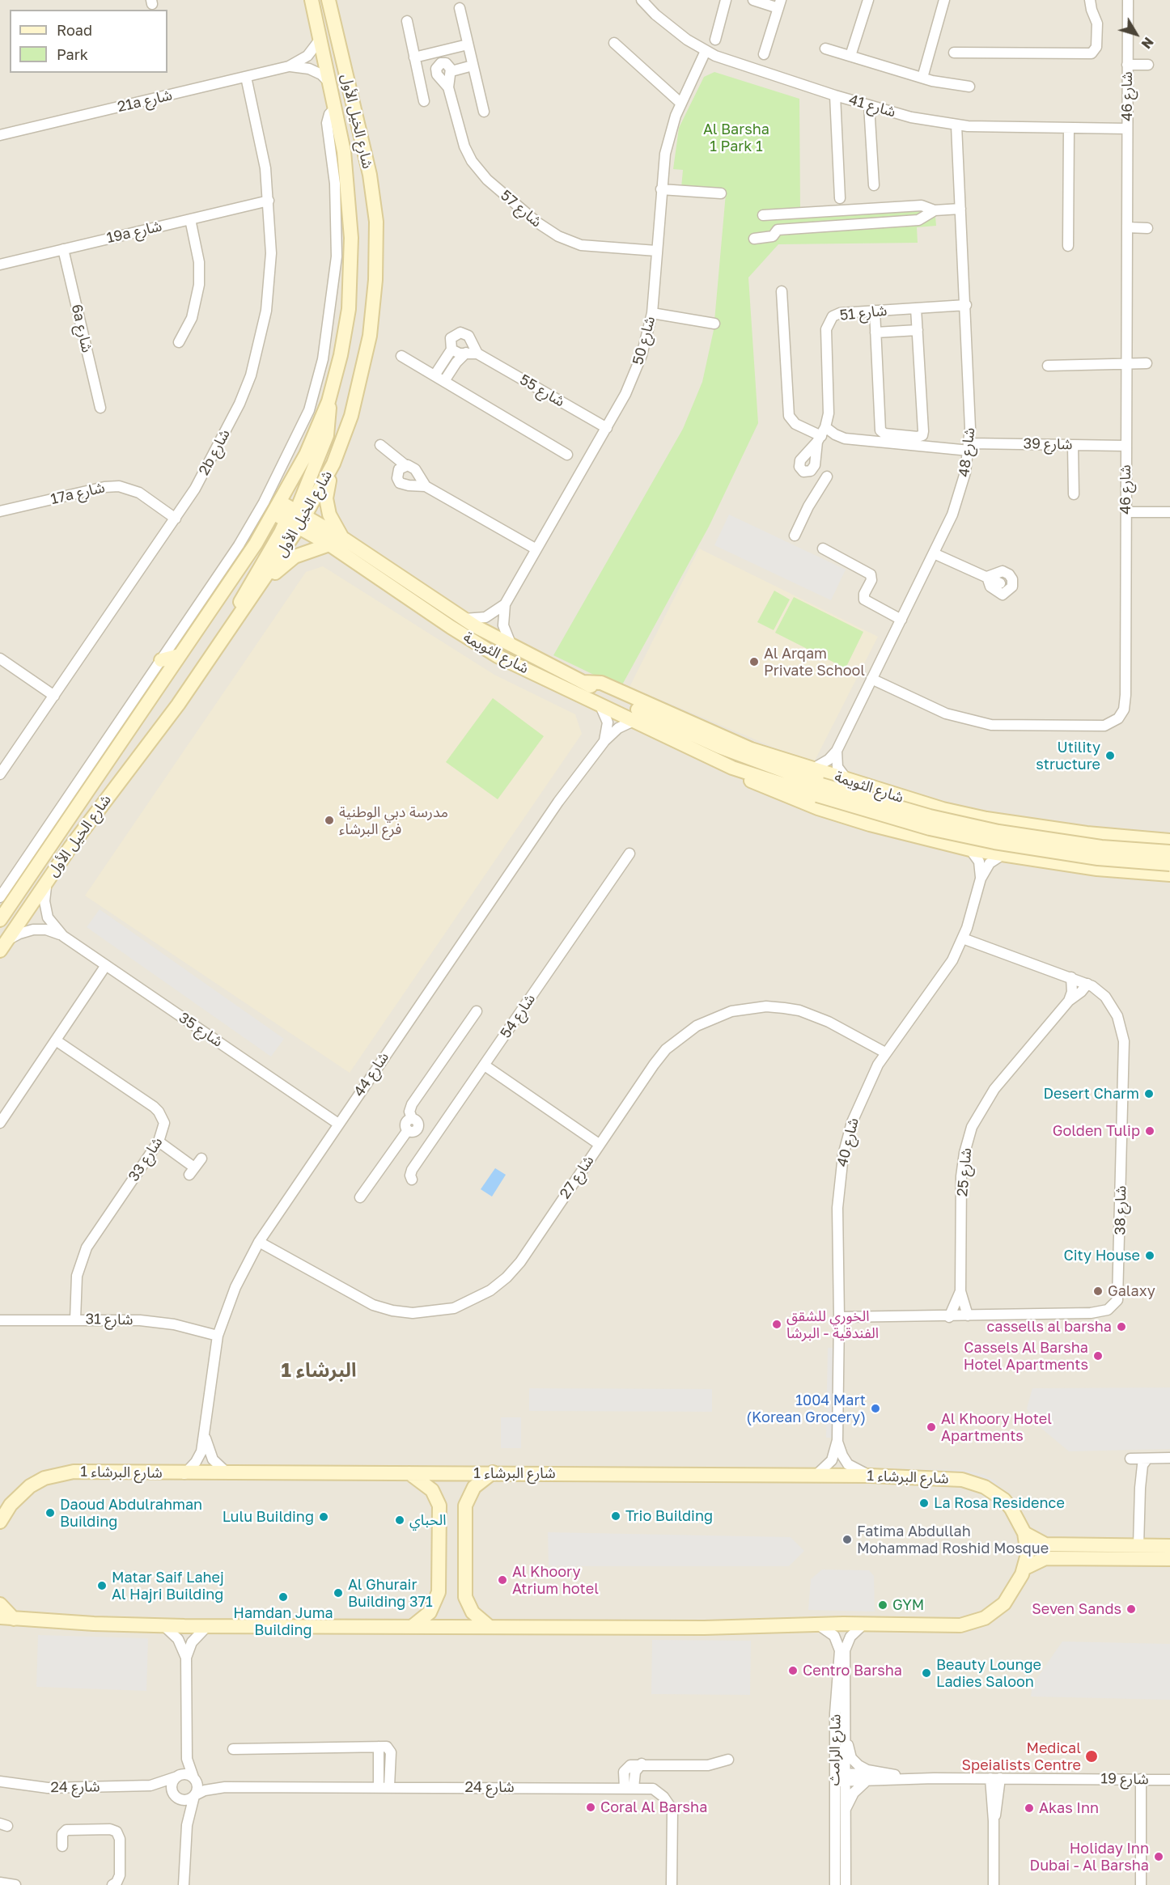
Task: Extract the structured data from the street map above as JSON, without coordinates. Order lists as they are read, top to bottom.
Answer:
{
  "streets": {
    "street": [
      "شارع 46",
      "21a شارع",
      "شارع 41",
      "شارع الخيل الأول",
      "شارع 57",
      "19a شارع",
      "شارع 51",
      "6a شارع",
      "شارع 50",
      "شارع 55",
      "شارع 39",
      "2b شارع",
      "شارع 48",
      "17a شارع",
      "شارع الثويمة",
      "شارع 54",
      "شارع 35",
      "شارع 44",
      "شارع 40",
      "شارع 33",
      "شارع 25",
      "شارع 27",
      "شارع 38",
      "شارع 31",
      "شارع البرشاء 1",
      "شارع الرامث",
      "شارع 19",
      "شارع 24"
    ]
  },
  "crossings": [
    ["شارع 46", "شارع 41"],
    ["شارع 46", "شارع 39"],
    ["شارع 46", "شارع 48"],
    ["21a شارع", "شارع الخيل الأول"],
    ["21a شارع", "2b شارع"],
    ["شارع 41", "شارع 50"],
    ["شارع 41", "شارع 48"],
    ["شارع الخيل الأول", "شارع الثويمة"],
    ["شارع الخيل الأول", "شارع 35"],
    ["شارع 57", "شارع 50"],
    ["19a شارع", "6a شارع"],
    ["19a شارع", "2b شارع"],
    ["شارع 51", "شارع 39"],
    ["شارع 51", "شارع 48"],
    ["شارع 50", "شارع 55"],
    ["شارع 50", "شارع الثويمة"],
    ["شارع 39", "شارع 48"],
    ["2b شارع", "17a شارع"],
    ["شارع 48", "شارع الثويمة"],
    ["شارع الثويمة", "شارع 44"],
    ["شارع الثويمة", "شارع 40"],
    ["شارع 35", "شارع 44"],
    ["شارع 44", "شارع 27"],
    ["شارع 44", "شارع 31"],
    ["شارع 44", "شارع البرشاء 1"],
    ["شارع 40", "شارع 27"],
    ["شارع 40", "شارع 38"],
    ["شارع 40", "شارع البرشاء 1"],
    ["شارع 33", "شارع 31"],
    ["شارع 25", "شارع 38"],
    ["شارع البرشاء 1", "شارع الرامث"],
    ["شارع الرامث", "شارع 19"]
  ],
  "districts": ["البرشاء 1"],
  "parks": ["Al Barsha 1 Park 1"],
  "places": [
    "Al Arqam Private School",
    "Utility structure",
    "مدرسة دبي الوطنية فرع البرشاء",
    "Desert Charm",
    "Golden Tulip",
    "City House",
    "Galaxy",
    "الخوري للشقق الفندقية - البرشا",
    "cassells al barsha",
    "Cassels Al Barsha Hotel Apartments",
    "1004 Mart (Korean Grocery)",
    "Al Khoory Hotel Apartments",
    "La Rosa Residence",
    "Daoud Abdulrahman Building",
    "Trio Building",
    "Lulu Building",
    "الحباي",
    "Fatima Abdullah Mohammad Roshid Mosque",
    "Al Khoory Atrium hotel",
    "Matar Saif Lahej Al Hajri Building",
    "Al Ghurair Building 371",
    "Hamdan Juma Building",
    "GYM",
    "Seven Sands",
    "Centro Barsha",
    "Beauty Lounge Ladies Saloon",
    "Medical Speialists Centre",
    "Coral Al Barsha",
    "Akas Inn",
    "Holiday Inn Dubai - Al Barsha"
  ],
  "legend": ["Road", "Park"],
  "north": "bottom right"
}
